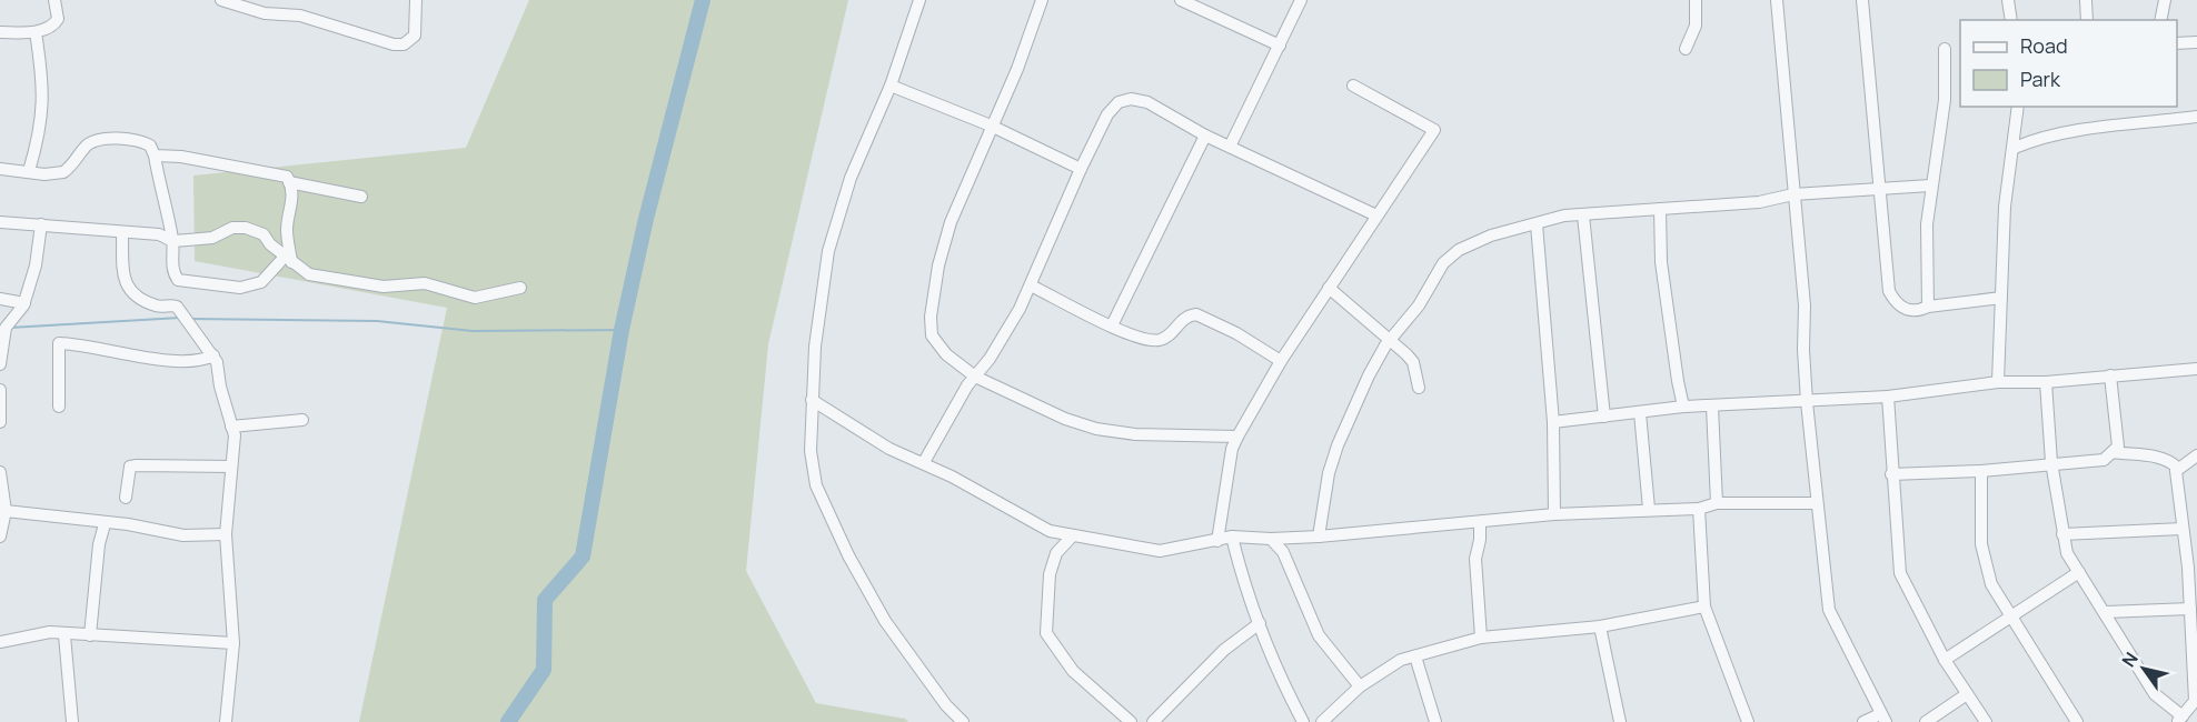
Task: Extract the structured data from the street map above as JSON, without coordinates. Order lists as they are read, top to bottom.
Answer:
{
  "legend": ["Road", "Park"],
  "north": "top left"
}
